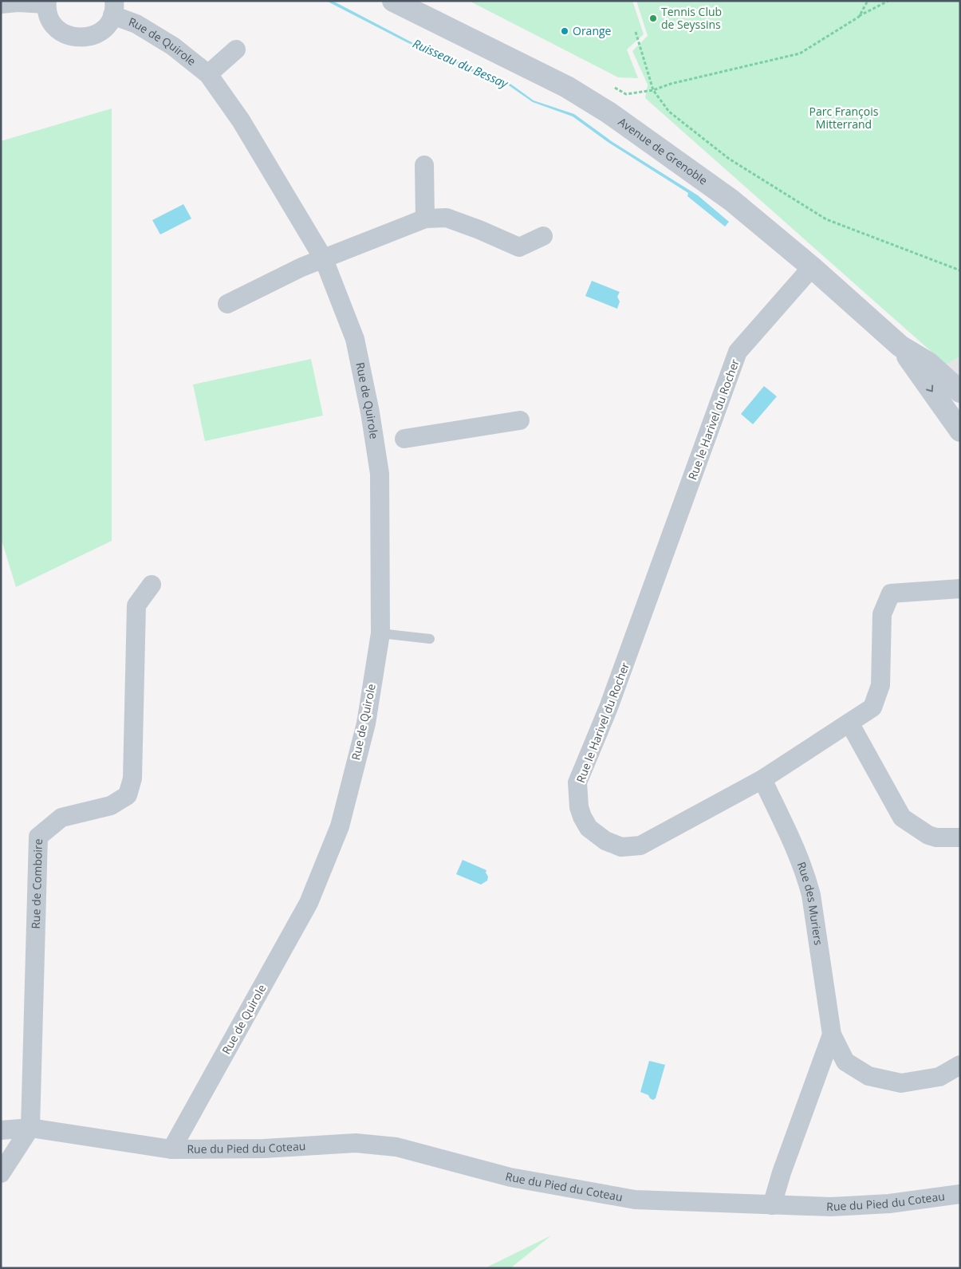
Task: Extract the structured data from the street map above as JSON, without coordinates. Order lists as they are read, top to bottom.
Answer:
{
  "streets": {
    "street": [
      "Rue de Quirole",
      "Avenue de Grenoble",
      "Rue le Harivel du Rocher",
      "Rue de Comboire",
      "Rue des Muriers",
      "Rue du Pied du Coteau"
    ]
  },
  "crossings": [
    ["Rue de Quirole", "Rue du Pied du Coteau"],
    ["Avenue de Grenoble", "Rue le Harivel du Rocher"],
    ["Rue le Harivel du Rocher", "Rue des Muriers"],
    ["Rue des Muriers", "Rue du Pied du Coteau"]
  ],
  "water": ["Ruisseau du Bessay"],
  "parks": ["Parc François Mitterrand"],
  "places": ["Tennis Club de Seyssins", "Orange"]
}
